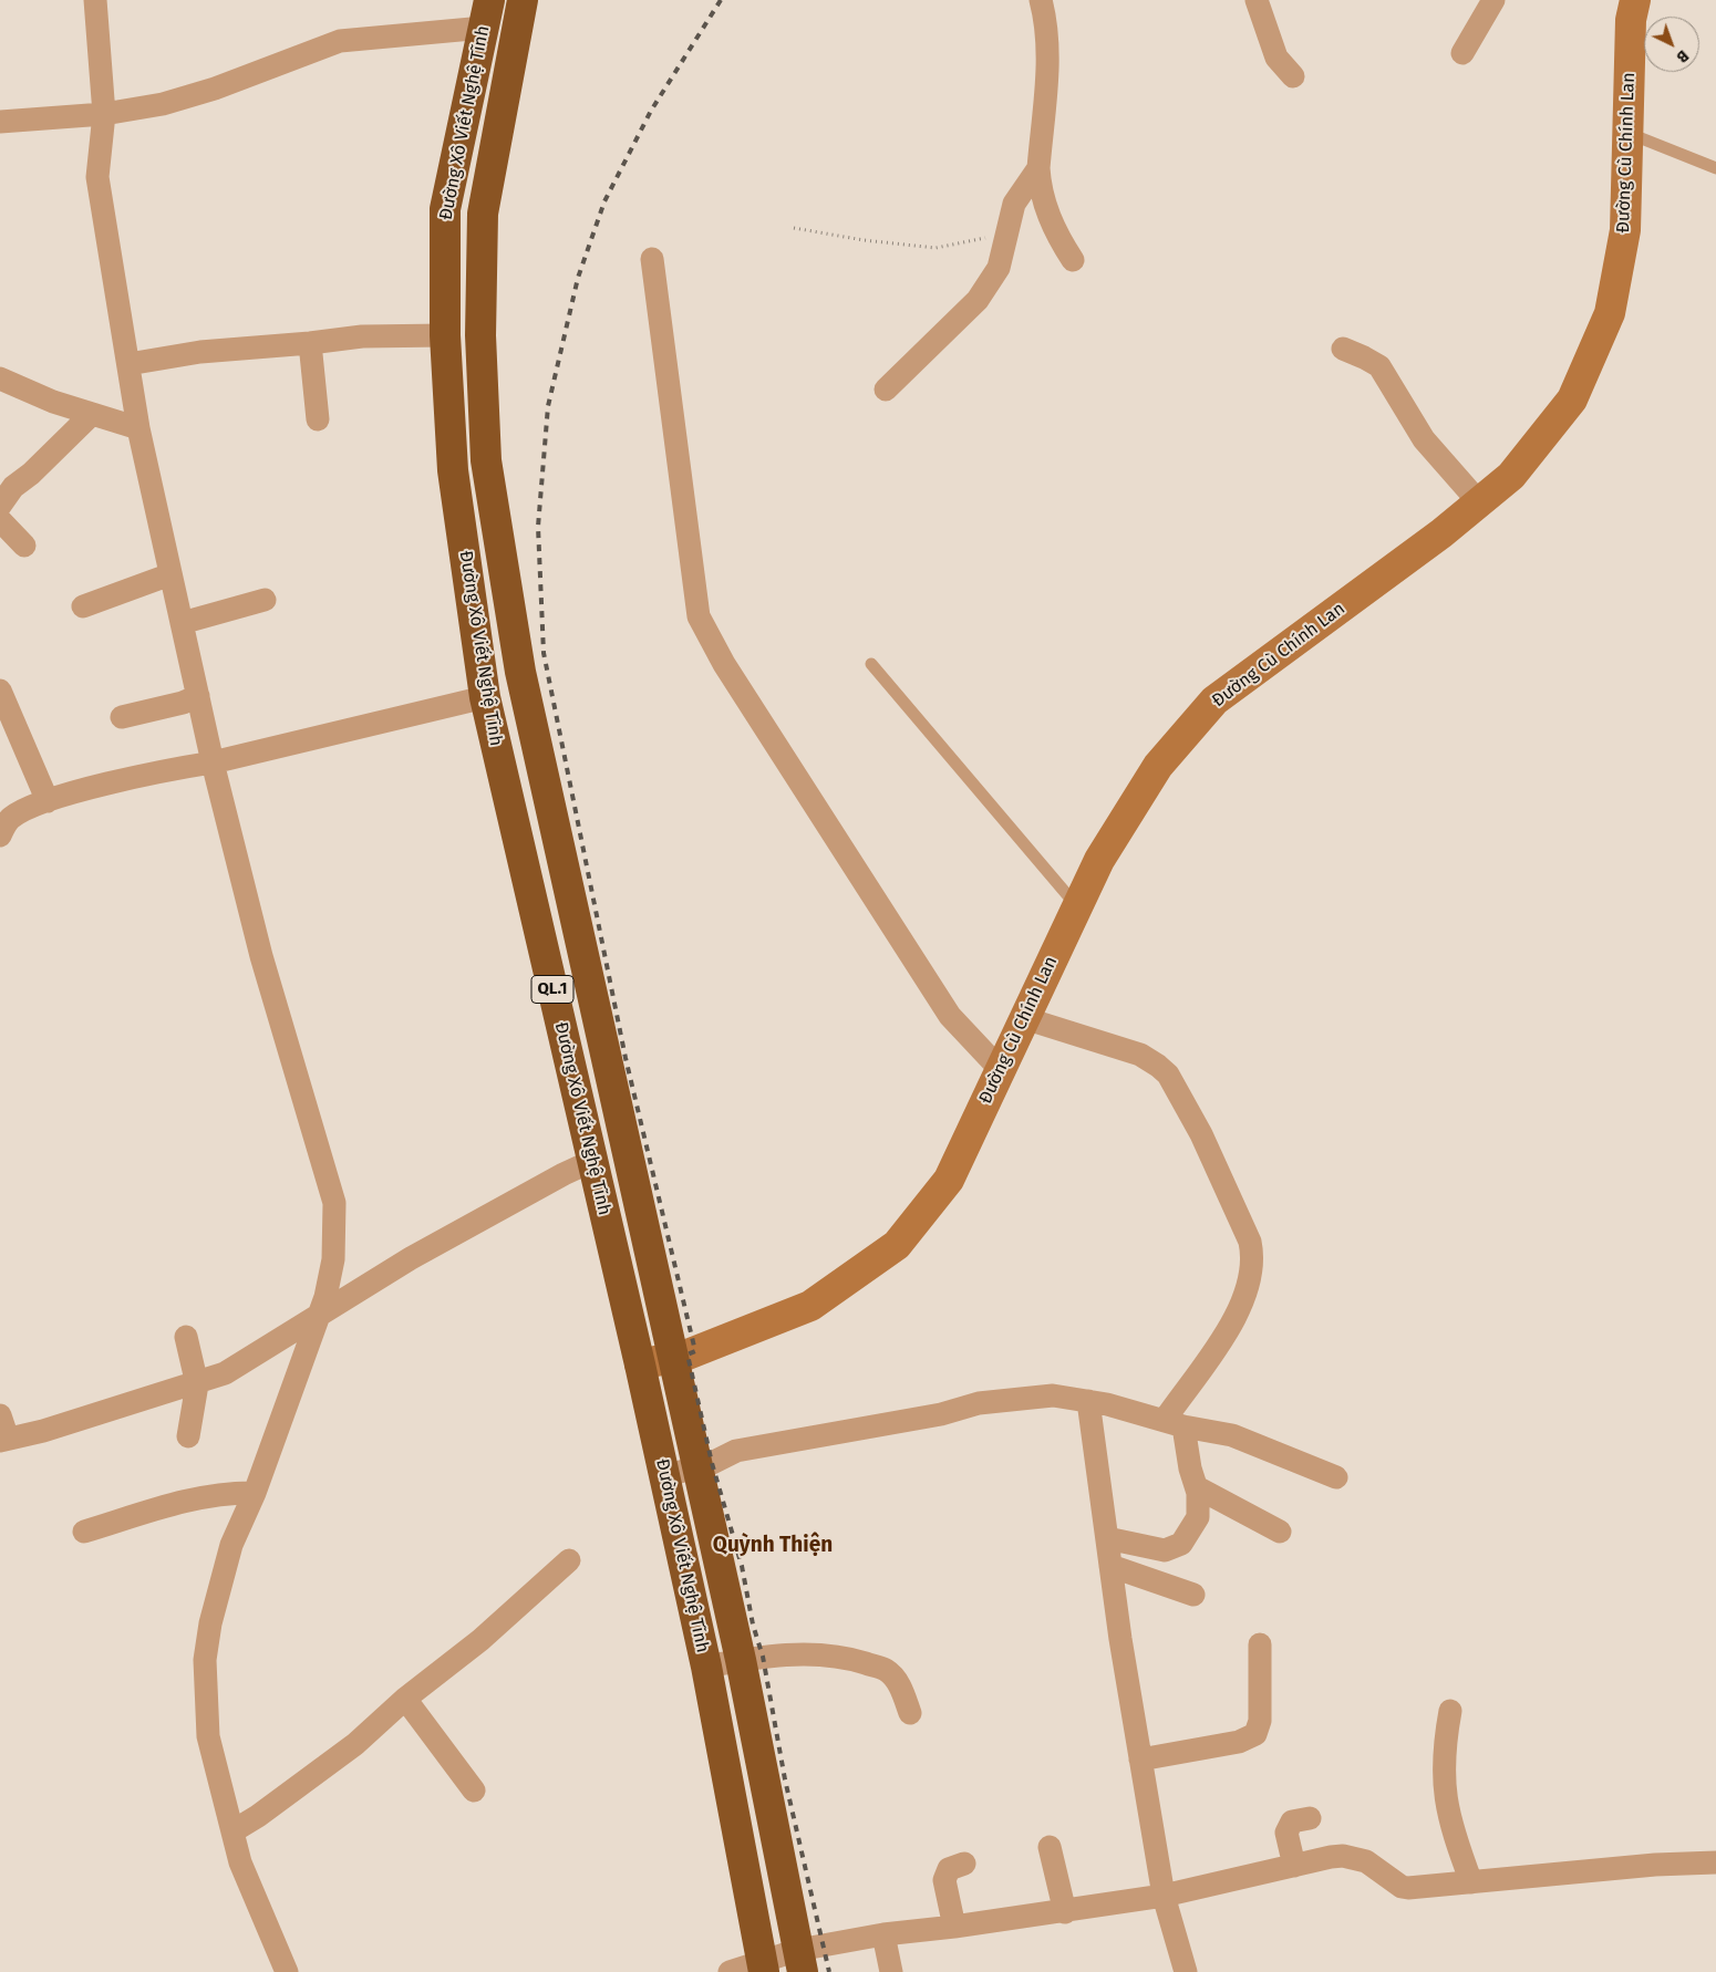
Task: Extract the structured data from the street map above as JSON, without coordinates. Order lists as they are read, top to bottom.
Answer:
{
  "streets": {
    "highway": ["Đường Xô Viết Nghệ Tĩnh", "QL.1"],
    "street": ["Đường Cù Chính Lan"]
  },
  "crossings": [
    ["Đường Xô Viết Nghệ Tĩnh", "Đường Cù Chính Lan"]
  ],
  "districts": ["Quỳnh Thiện"],
  "north": "bottom right"
}
